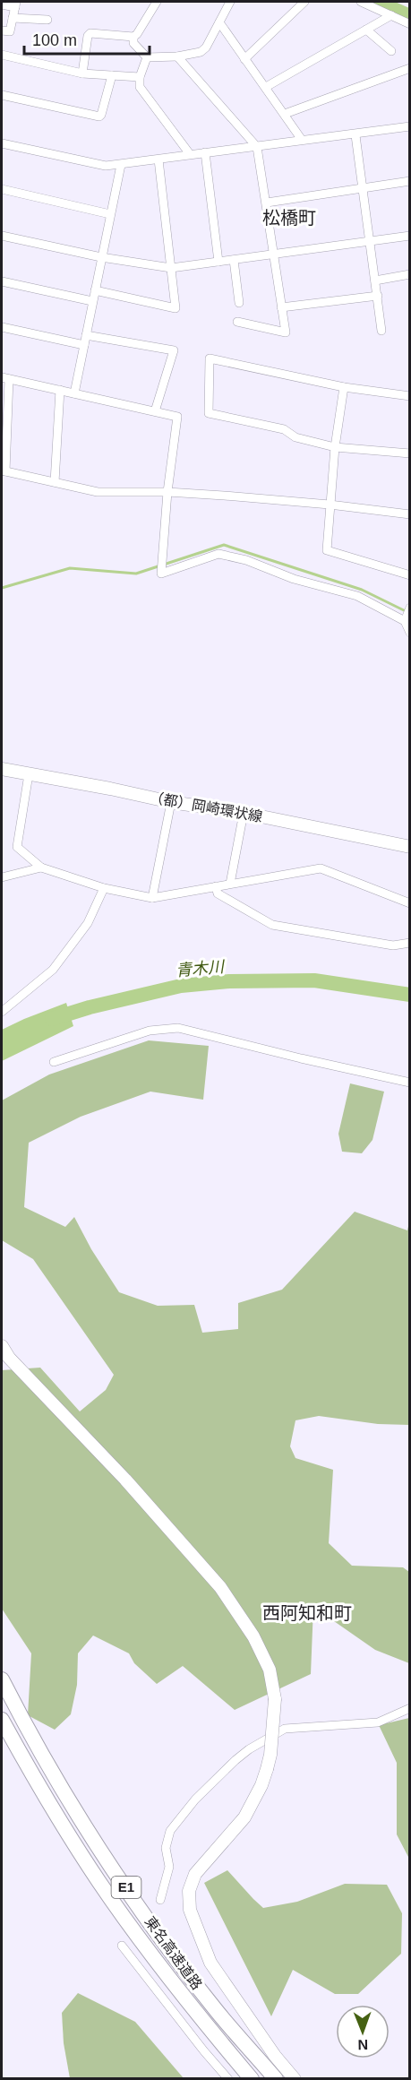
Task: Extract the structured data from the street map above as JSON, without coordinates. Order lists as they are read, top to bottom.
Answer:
{
  "streets": {
    "highway": ["E1", "東名高速道路"],
    "street": ["（都）岡崎環状線"]
  },
  "districts": ["松橋町", "西阿知和町"],
  "water": ["青木川"],
  "scale_bar": "100 m",
  "north": "bottom"
}
